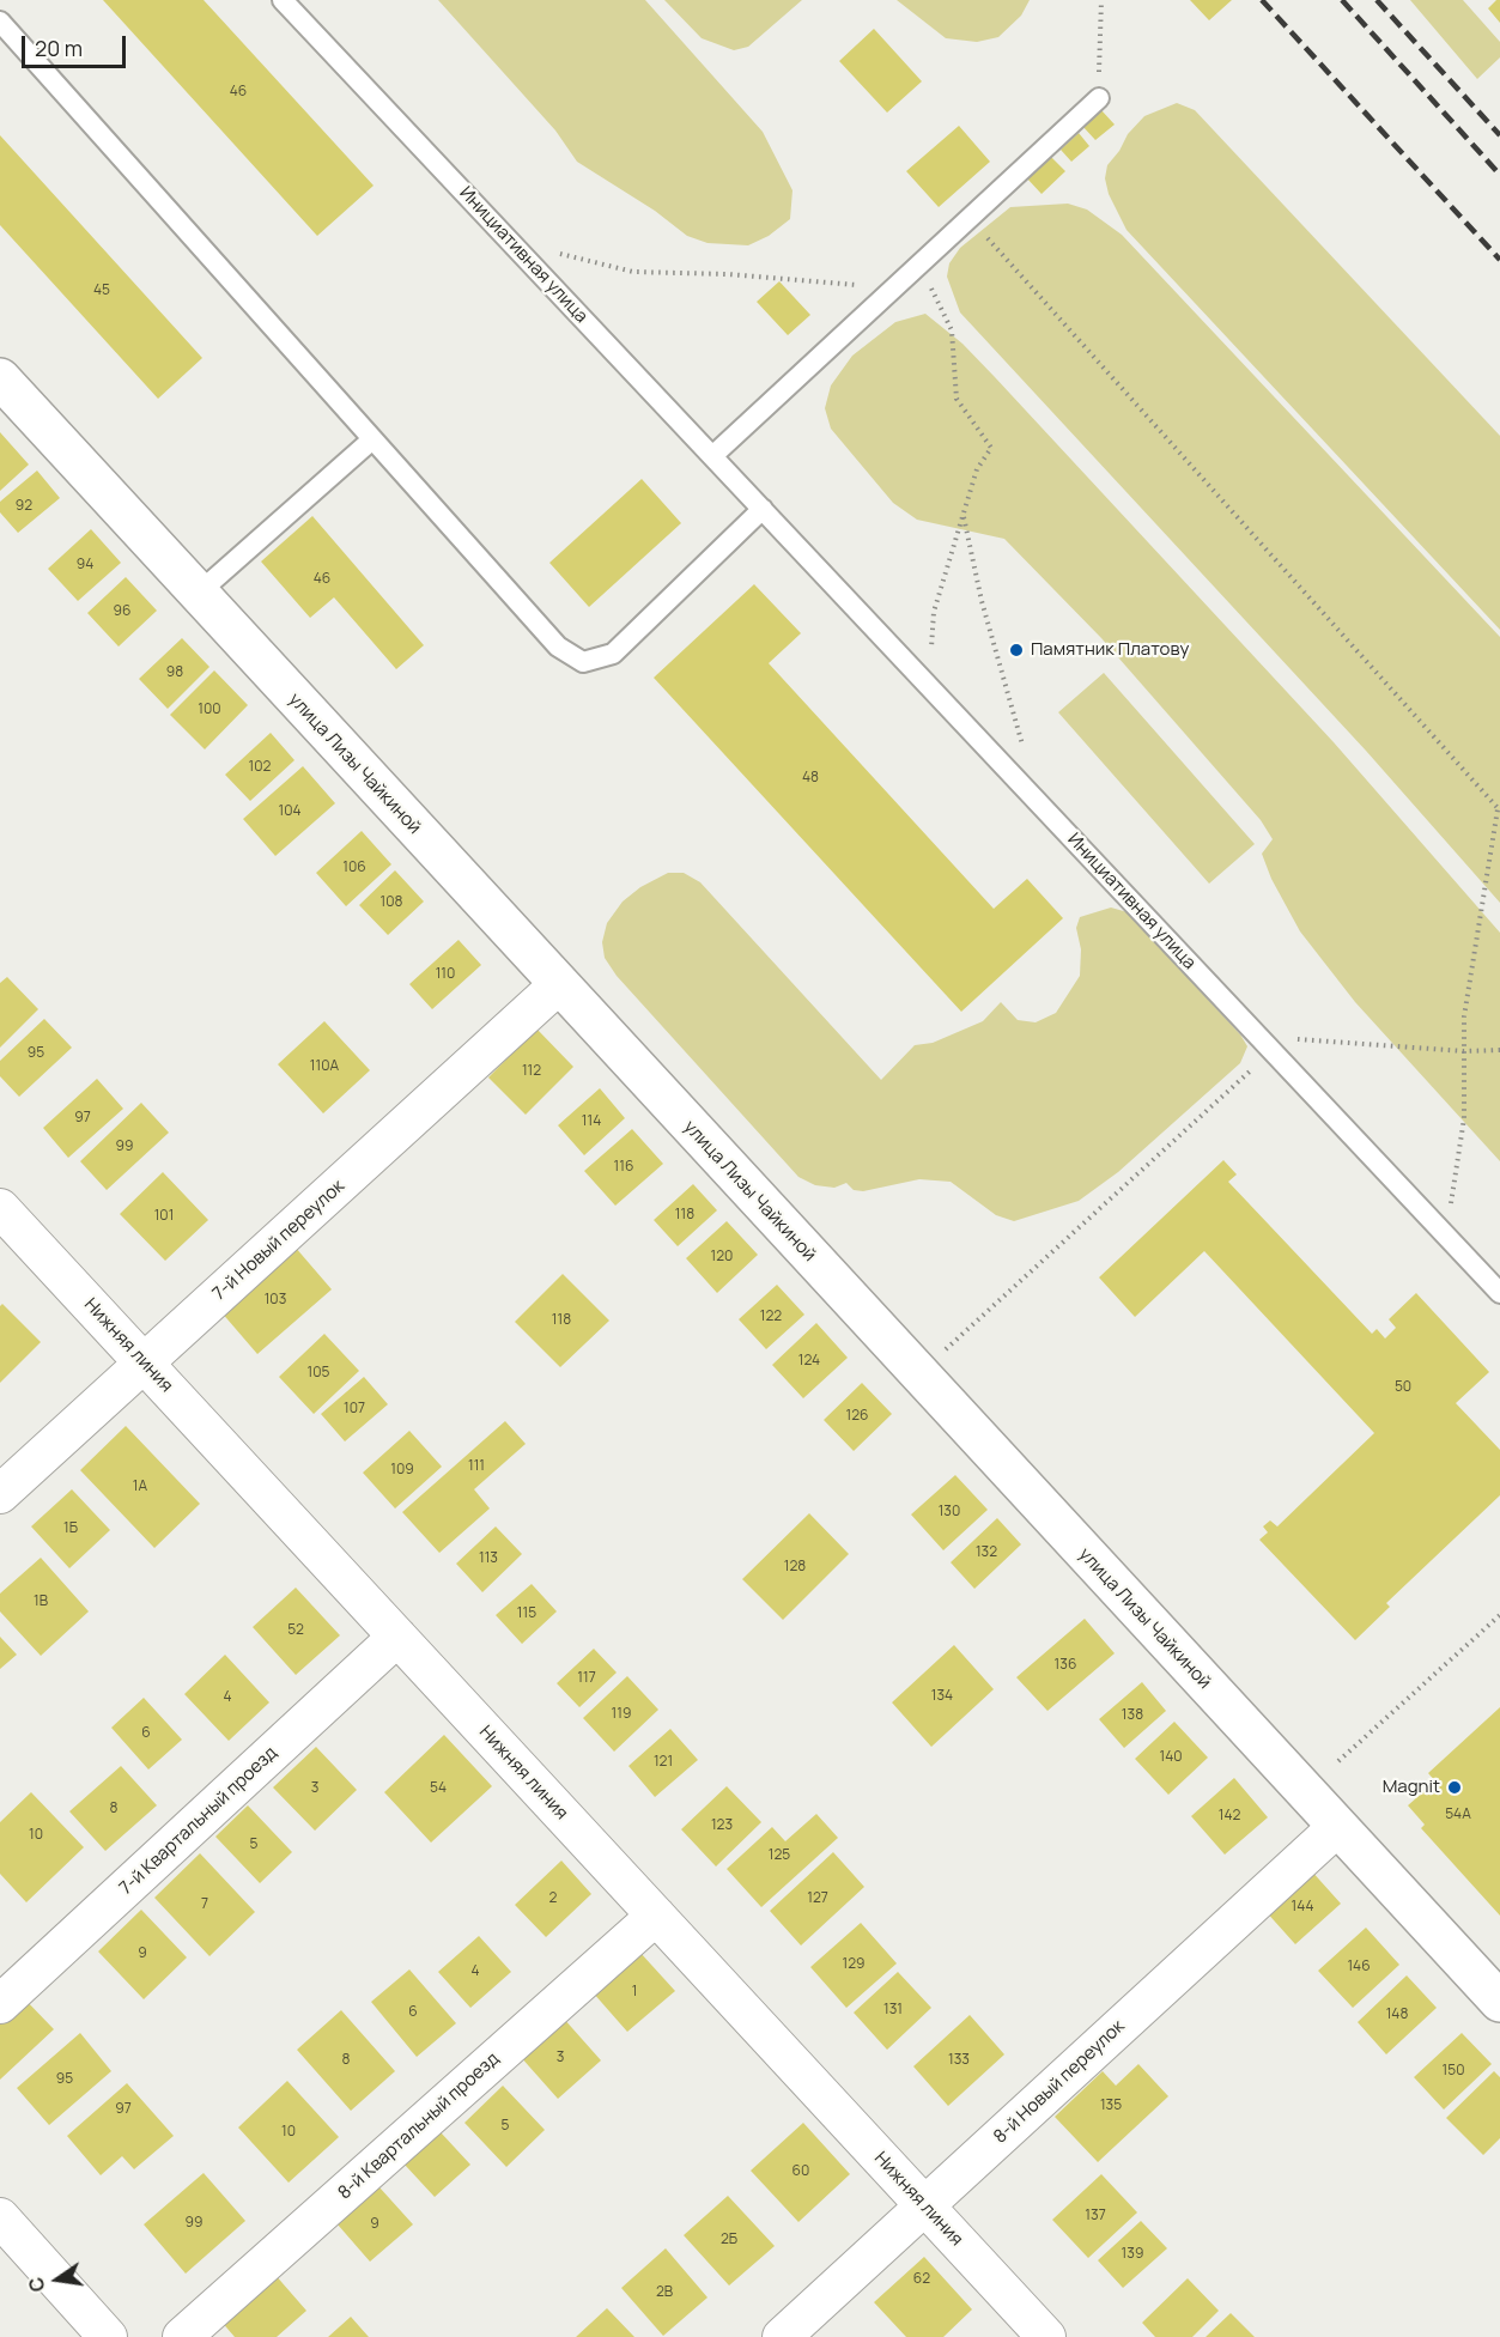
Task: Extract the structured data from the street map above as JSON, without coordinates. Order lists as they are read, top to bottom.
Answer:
{
  "streets": {
    "main road": ["улица Лизы Чайкиной"],
    "street": [
      "7-й Новый переулок",
      "Нижняя линия",
      "7-й Квартальный проезд",
      "8-й Новый переулок",
      "8-й Квартальный проезд"
    ],
    "lane": ["Инициативная улица"]
  },
  "crossings": [
    ["улица Лизы Чайкиной", "7-й Новый переулок"],
    ["улица Лизы Чайкиной", "8-й Новый переулок"],
    ["7-й Новый переулок", "Нижняя линия"],
    ["Нижняя линия", "7-й Квартальный проезд"],
    ["Нижняя линия", "8-й Новый переулок"],
    ["Нижняя линия", "8-й Квартальный проезд"]
  ],
  "places": ["Памятник Платову", "Magnit"],
  "house_numbers": [
    "46",
    "45",
    "92",
    "94",
    "46",
    "96",
    "98",
    "100",
    "102",
    "48",
    "104",
    "106",
    "108",
    "110",
    "95",
    "110А",
    "112",
    "97",
    "114",
    "99",
    "116",
    "118",
    "101",
    "120",
    "103",
    "122",
    "118",
    "124",
    "105",
    "50",
    "107",
    "126",
    "111",
    "109",
    "1А",
    "130",
    "1Б",
    "132",
    "113",
    "128",
    "1В",
    "115",
    "52",
    "136",
    "117",
    "134",
    "4",
    "119",
    "138",
    "6",
    "140",
    "121",
    "3",
    "54",
    "8",
    "54А",
    "142",
    "123",
    "10",
    "5",
    "125",
    "2",
    "127",
    "7",
    "144",
    "9",
    "129",
    "146",
    "4",
    "1",
    "131",
    "6",
    "148",
    "3",
    "8",
    "133",
    "150",
    "95",
    "135",
    "97",
    "5",
    "10",
    "60",
    "137",
    "99",
    "9",
    "2Б",
    "139",
    "62",
    "2В"
  ],
  "scale_bar": "20 m",
  "north": "left"
}
